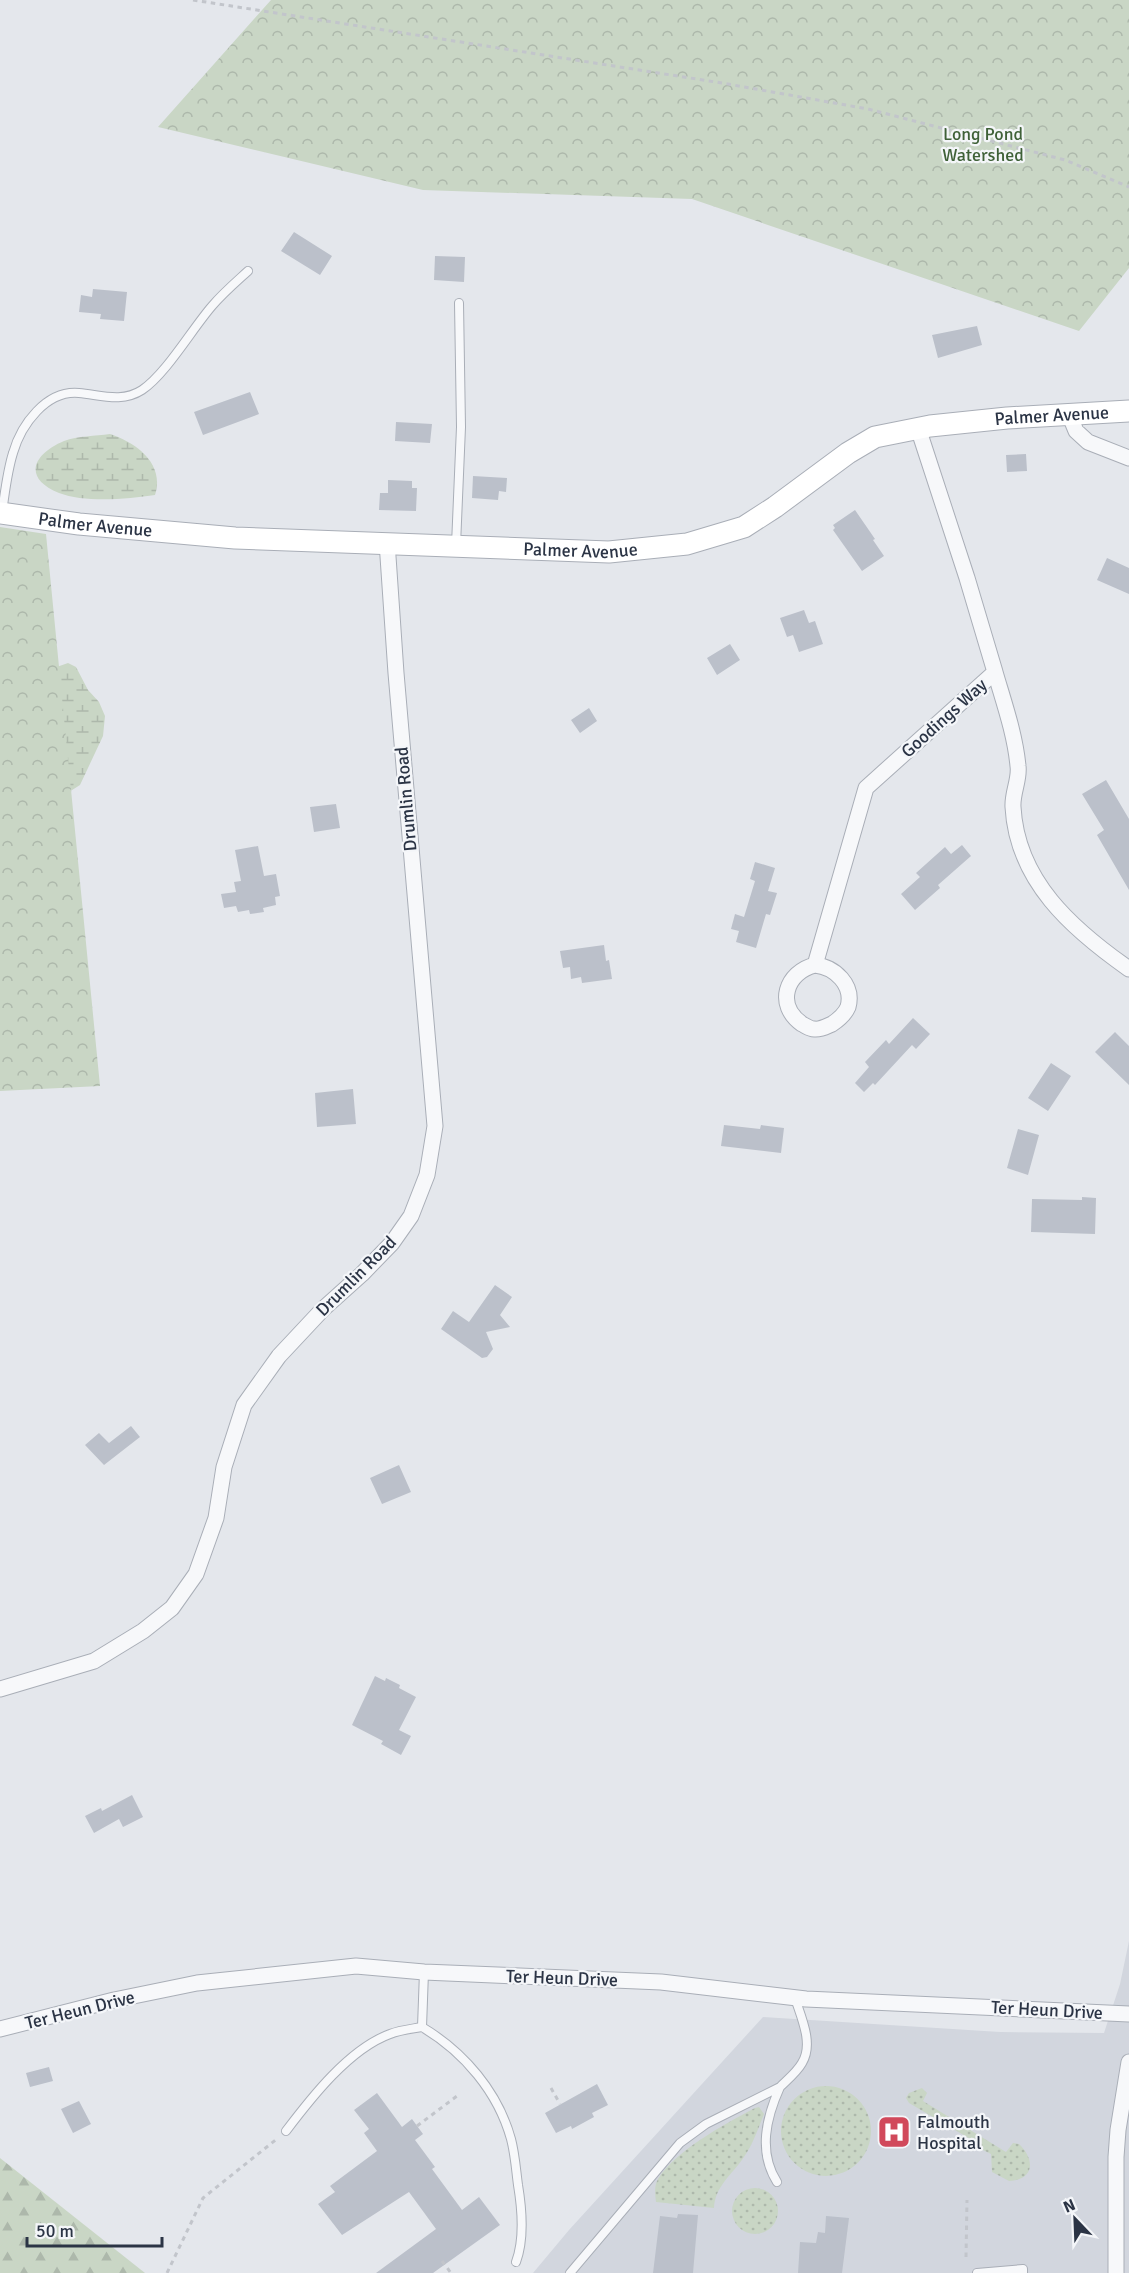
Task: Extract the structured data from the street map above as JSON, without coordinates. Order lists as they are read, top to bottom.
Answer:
{
  "streets": {
    "main road": ["Palmer Avenue"],
    "street": ["Goodings Way", "Drumlin Road", "Ter Heun Drive"]
  },
  "crossings": [
    ["Palmer Avenue", "Goodings Way"],
    ["Palmer Avenue", "Drumlin Road"]
  ],
  "parks": ["Long Pond Watershed"],
  "places": {
    "hospital": ["Falmouth Hospital"]
  },
  "scale_bar": "50 m",
  "north": "top left"
}
